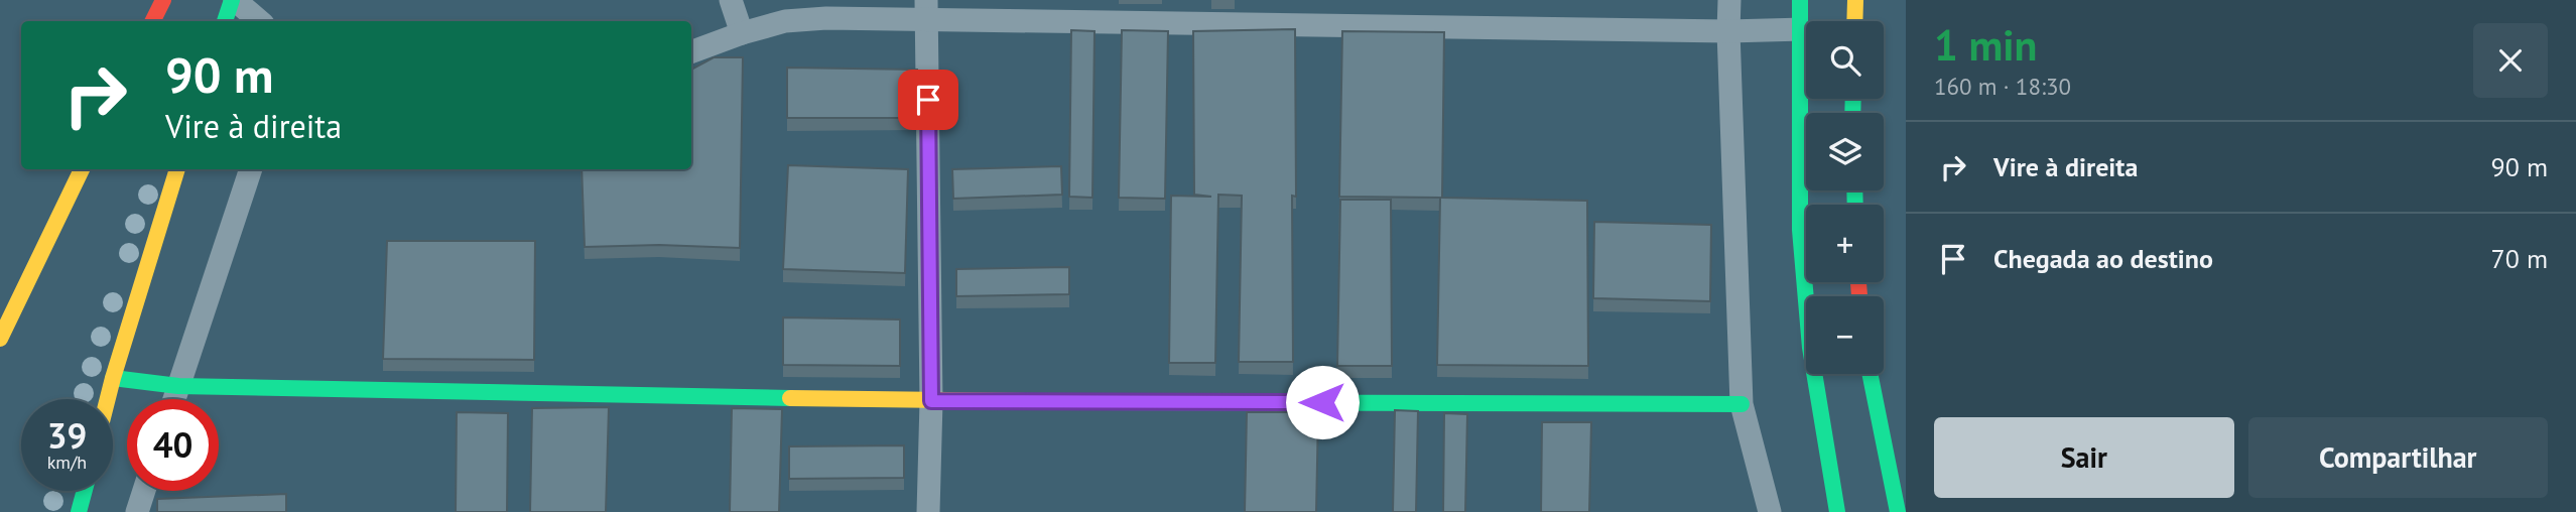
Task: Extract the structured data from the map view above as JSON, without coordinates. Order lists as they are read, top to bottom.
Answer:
{
  "page": {
    "heading": ["1 min", "160 m · 18:30"],
    "map_buttons": ["+", "−"],
    "turn": ["90 m", "Vire à direita"],
    "list": [
      {
        "name": "Vire à direita",
        "value": "90 m"
      },
      {
        "name": "Chegada ao destino",
        "value": "70 m"
      }
    ],
    "speed": "39 km/h",
    "limit": "40",
    "buttons": ["Sair", "Compartilhar"]
  }
}
